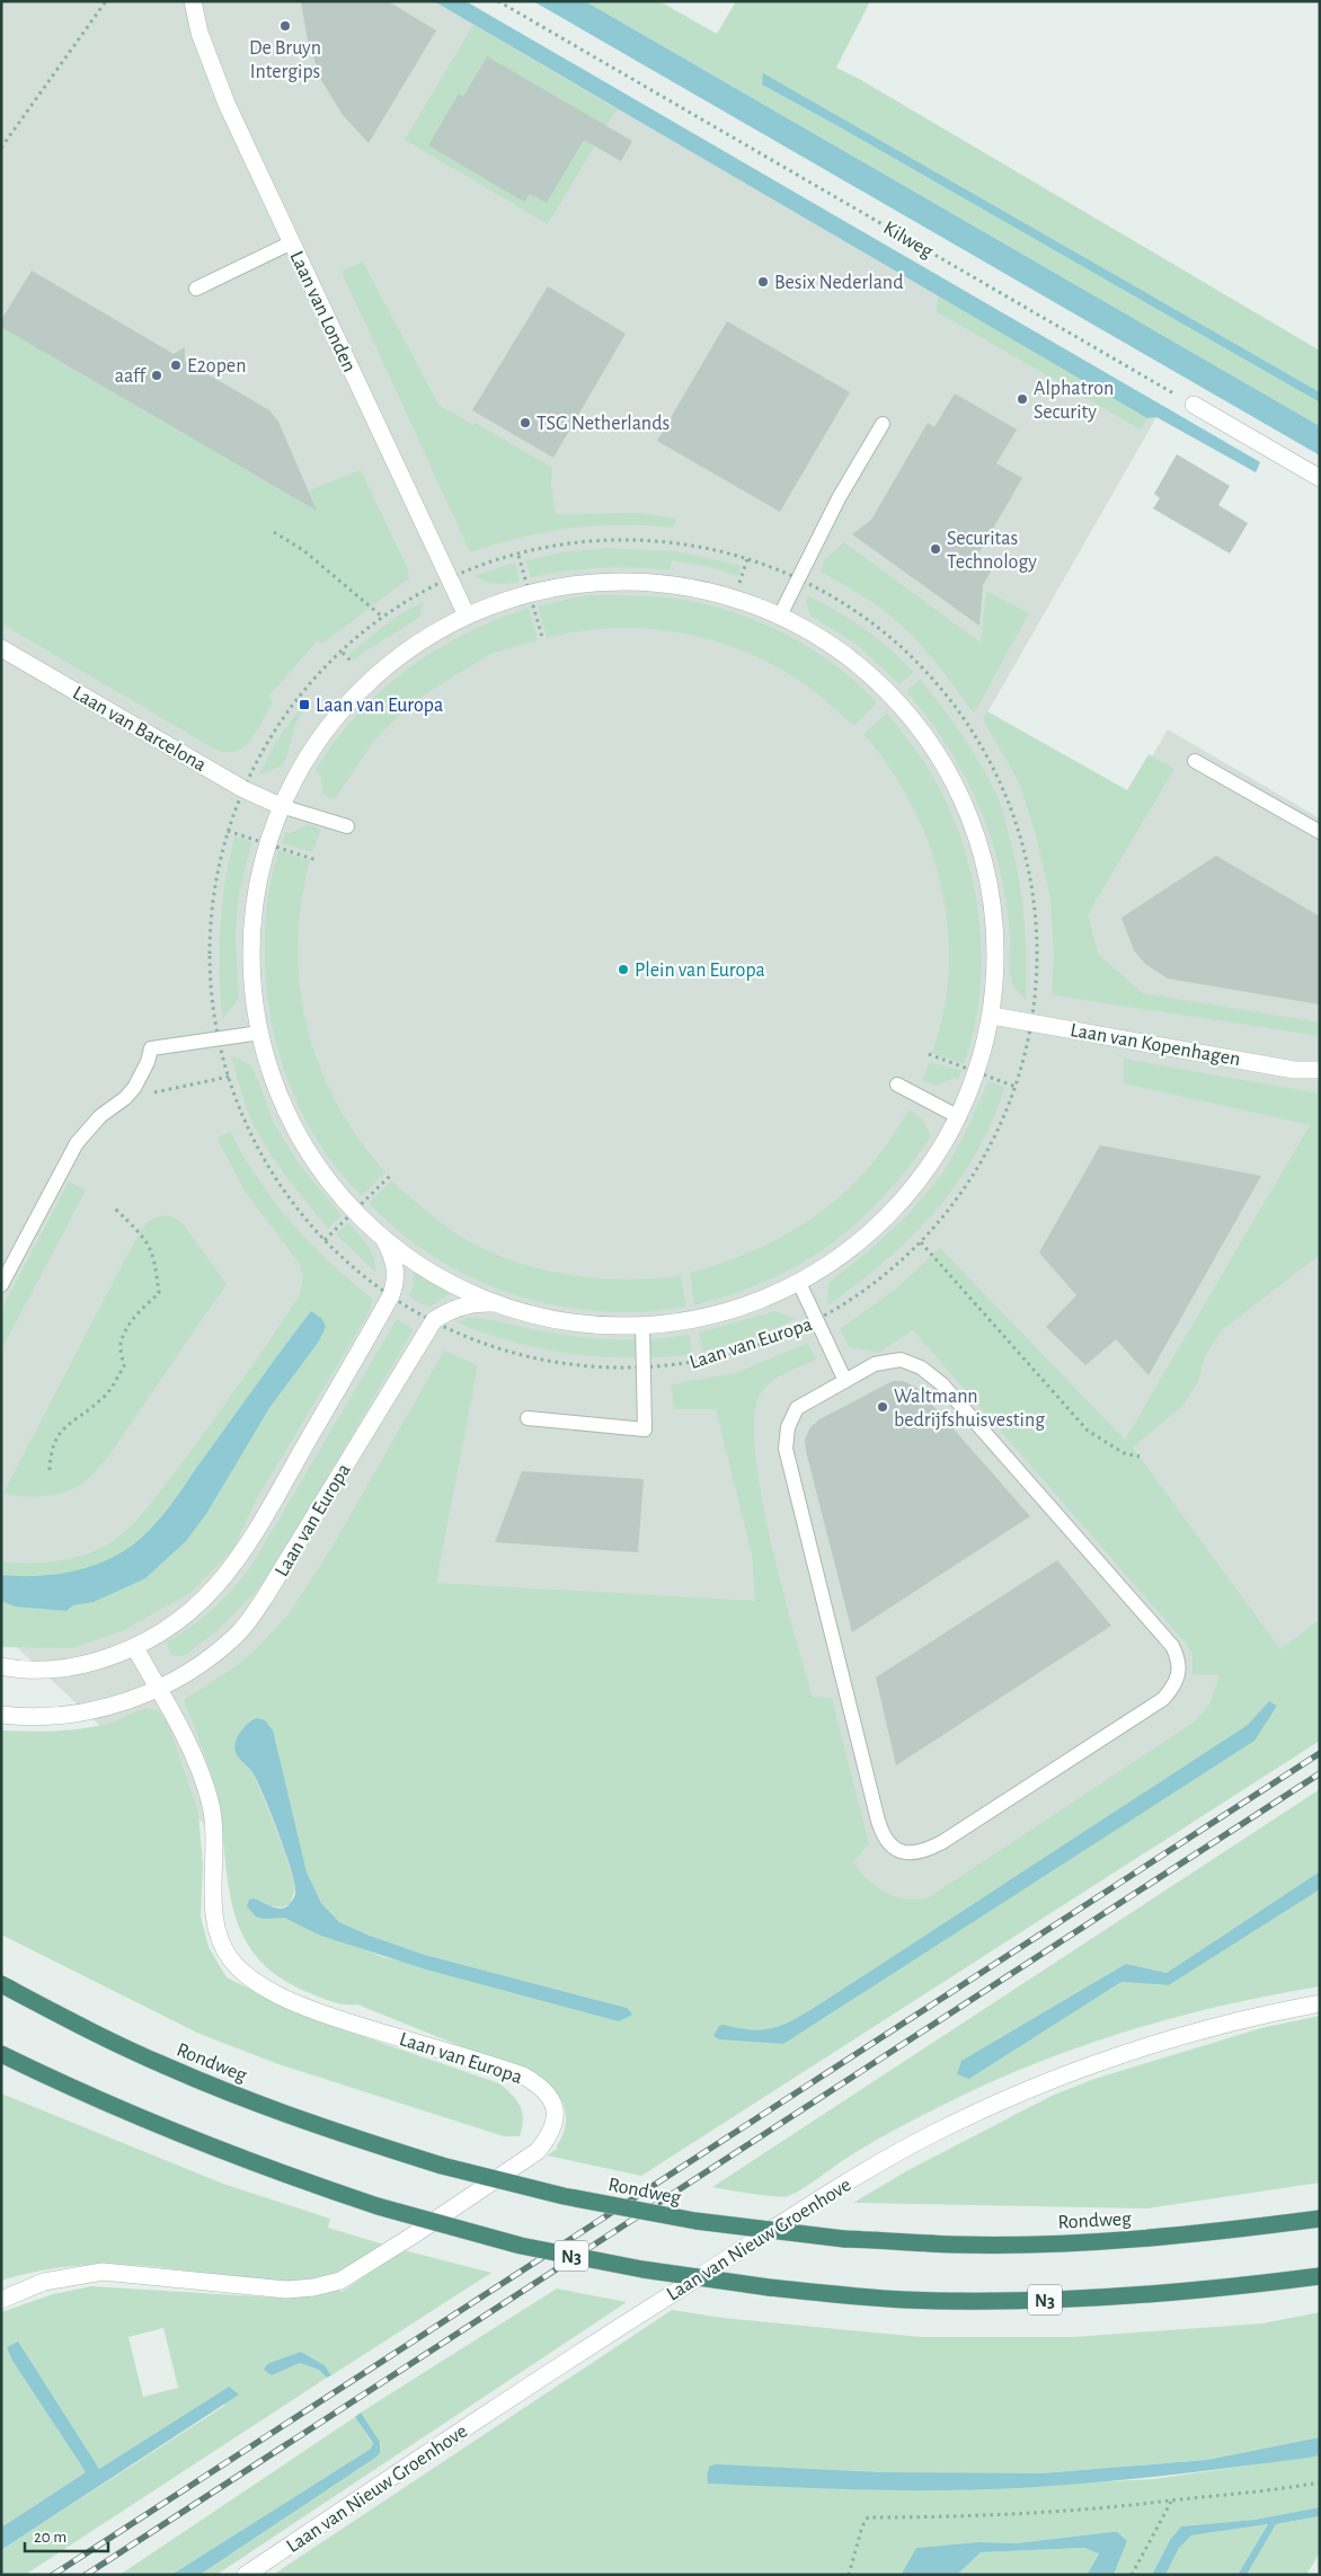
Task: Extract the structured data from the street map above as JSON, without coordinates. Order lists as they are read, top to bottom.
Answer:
{
  "streets": {
    "highway": ["Rondweg", "N3"],
    "street": [
      "Laan van Londen",
      "Laan van Barcelona",
      "Laan van Kopenhagen",
      "Laan van Europa",
      "Laan van Nieuw Groenhove"
    ],
    "path": ["Kilweg"]
  },
  "crossings": [
    ["Laan van Londen", "Laan van Europa"],
    ["Laan van Barcelona", "Laan van Europa"],
    ["Laan van Kopenhagen", "Laan van Europa"]
  ],
  "places": {
    "other": [
      "De Bruyn Intergips",
      "Besix Nederland",
      "E2open",
      "aaff",
      "Alphatron Security",
      "TSG Netherlands",
      "Securitas Technology",
      "Plein van Europa",
      "Waltmann bedrijfshuisvesting"
    ],
    "transit": ["Laan van Europa"]
  },
  "scale_bar": "20 m"
}
